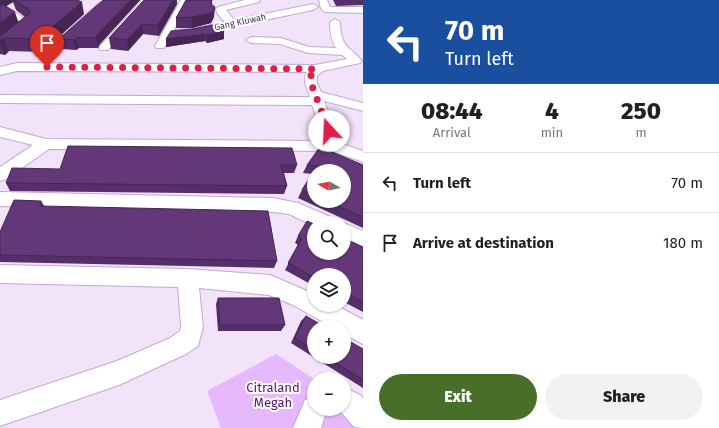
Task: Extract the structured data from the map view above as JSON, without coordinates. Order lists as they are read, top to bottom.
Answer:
{
  "streets": {
    "street": ["Gang Kluwah"]
  },
  "parks": ["Citraland Megah"],
  "north": "left",
  "page": {
    "turn": ["70 m", "Turn left"],
    "eta": [
      "08:44",
      "Arrival",
      "4",
      "min",
      "250",
      "m"
    ],
    "list": [
      {
        "name": "Turn left",
        "value": "70 m"
      },
      {
        "name": "Arrive at destination",
        "value": "180 m"
      }
    ],
    "map_buttons": ["+", "−"],
    "buttons": ["Exit", "Share"]
  }
}
